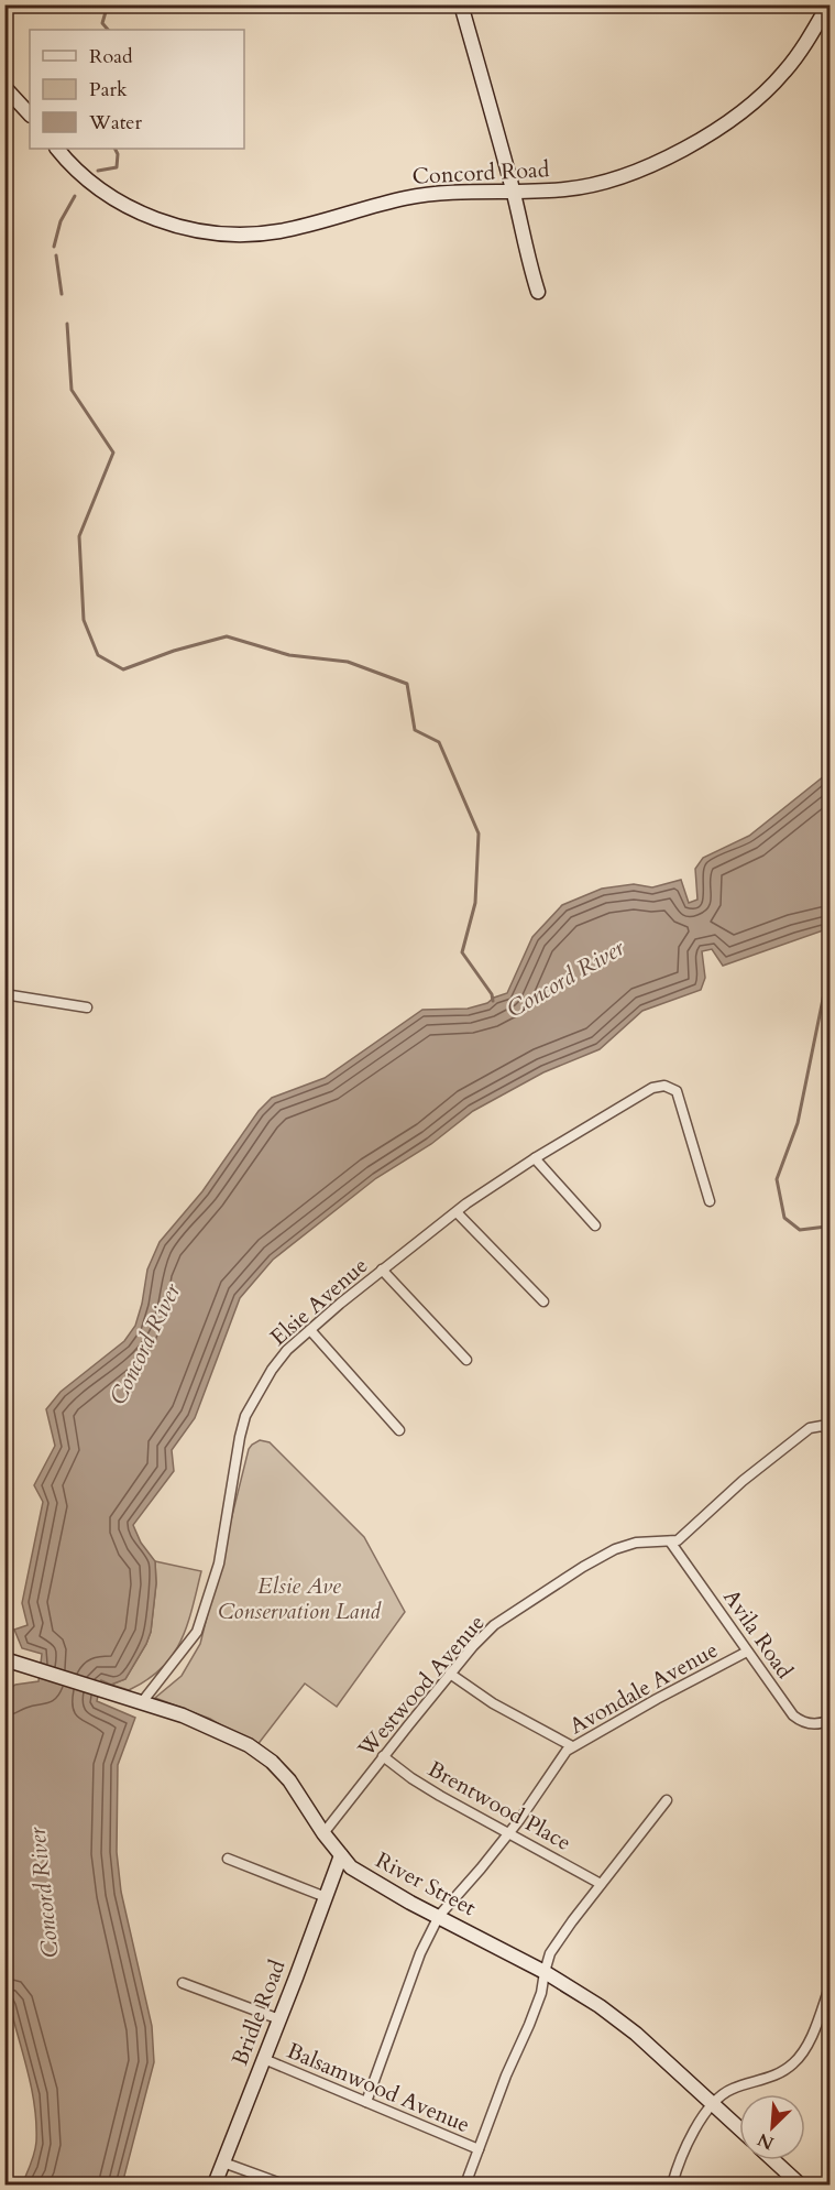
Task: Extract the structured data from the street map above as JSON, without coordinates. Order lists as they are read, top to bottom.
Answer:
{
  "streets": {
    "main road": ["Concord Road", "River Street", "Bridle Road"],
    "street": [
      "Elsie Avenue",
      "Avila Road",
      "Westwood Avenue",
      "Avondale Avenue",
      "Brentwood Place",
      "Balsamwood Avenue"
    ]
  },
  "crossings": [
    ["Elsie Avenue", "River Street"],
    ["Avila Road", "Westwood Avenue"],
    ["Avila Road", "Avondale Avenue"],
    ["Westwood Avenue", "Brentwood Place"],
    ["Westwood Avenue", "River Street"],
    ["Avondale Avenue", "Brentwood Place"],
    ["Avondale Avenue", "River Street"],
    ["Avondale Avenue", "Balsamwood Avenue"],
    ["River Street", "Bridle Road"],
    ["Bridle Road", "Balsamwood Avenue"]
  ],
  "water": ["Concord River"],
  "parks": ["Elsie Ave Conservation Land"],
  "legend": ["Road", "Park", "Water"],
  "north": "bottom left"
}
